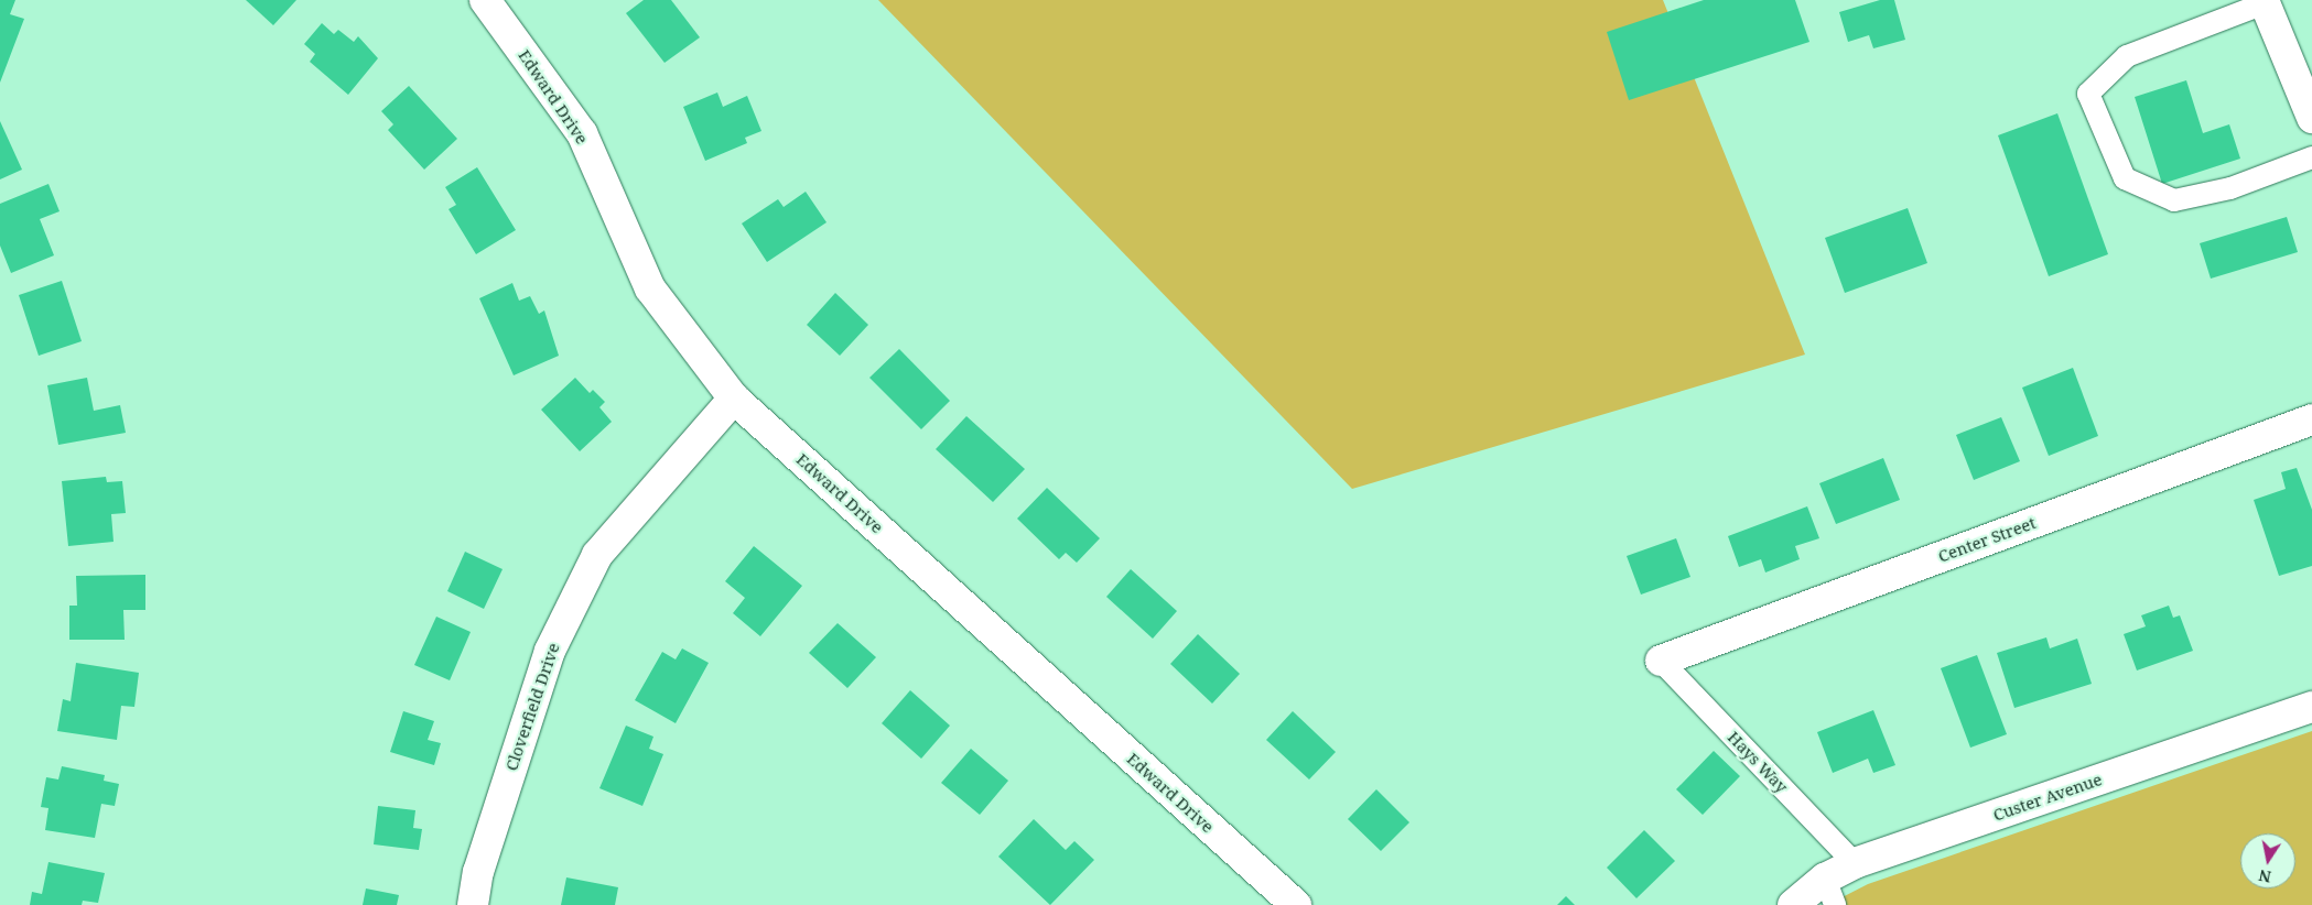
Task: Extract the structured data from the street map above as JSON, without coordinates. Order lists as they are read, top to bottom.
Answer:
{
  "streets": {
    "street": [
      "Edward Drive",
      "Center Street",
      "Cloverfield Drive",
      "Custer Avenue"
    ],
    "lane": ["Hays Way"]
  },
  "crossings": [
    ["Edward Drive", "Cloverfield Drive"],
    ["Center Street", "Hays Way"],
    ["Hays Way", "Custer Avenue"]
  ],
  "north": "bottom"
}
